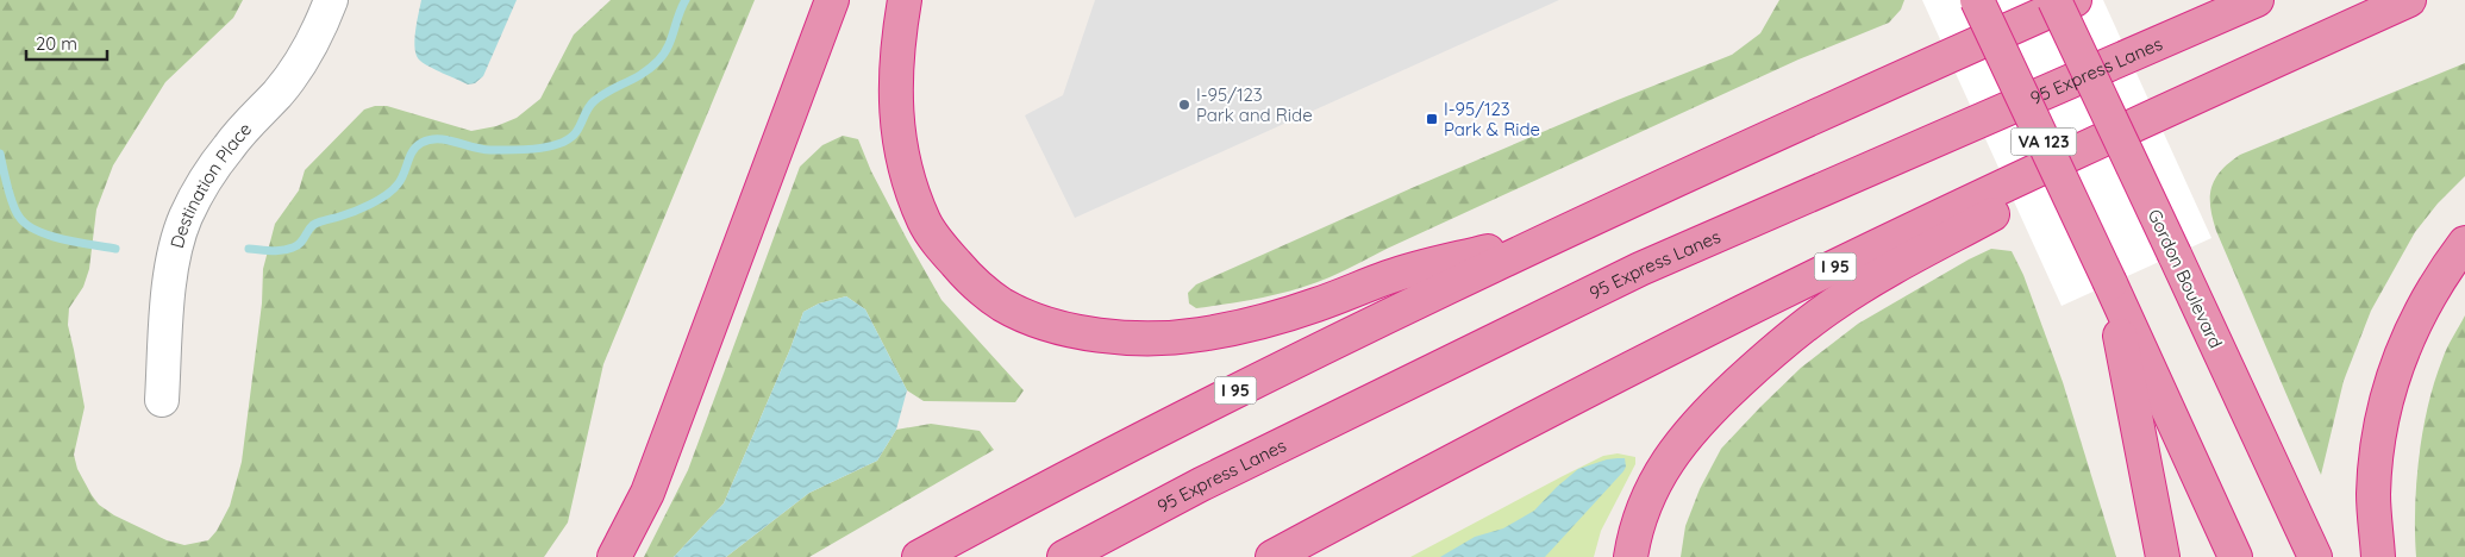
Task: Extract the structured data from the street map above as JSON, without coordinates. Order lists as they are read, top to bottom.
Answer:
{
  "streets": {
    "highway": [
      "95 Express Lanes",
      "VA 123",
      "I 95",
      "Gordon Boulevard"
    ],
    "street": ["Destination Place"]
  },
  "places": {
    "other": ["I-95/123 Park and Ride"],
    "transit": ["I-95/123 Park & Ride"]
  },
  "scale_bar": "20 m"
}
